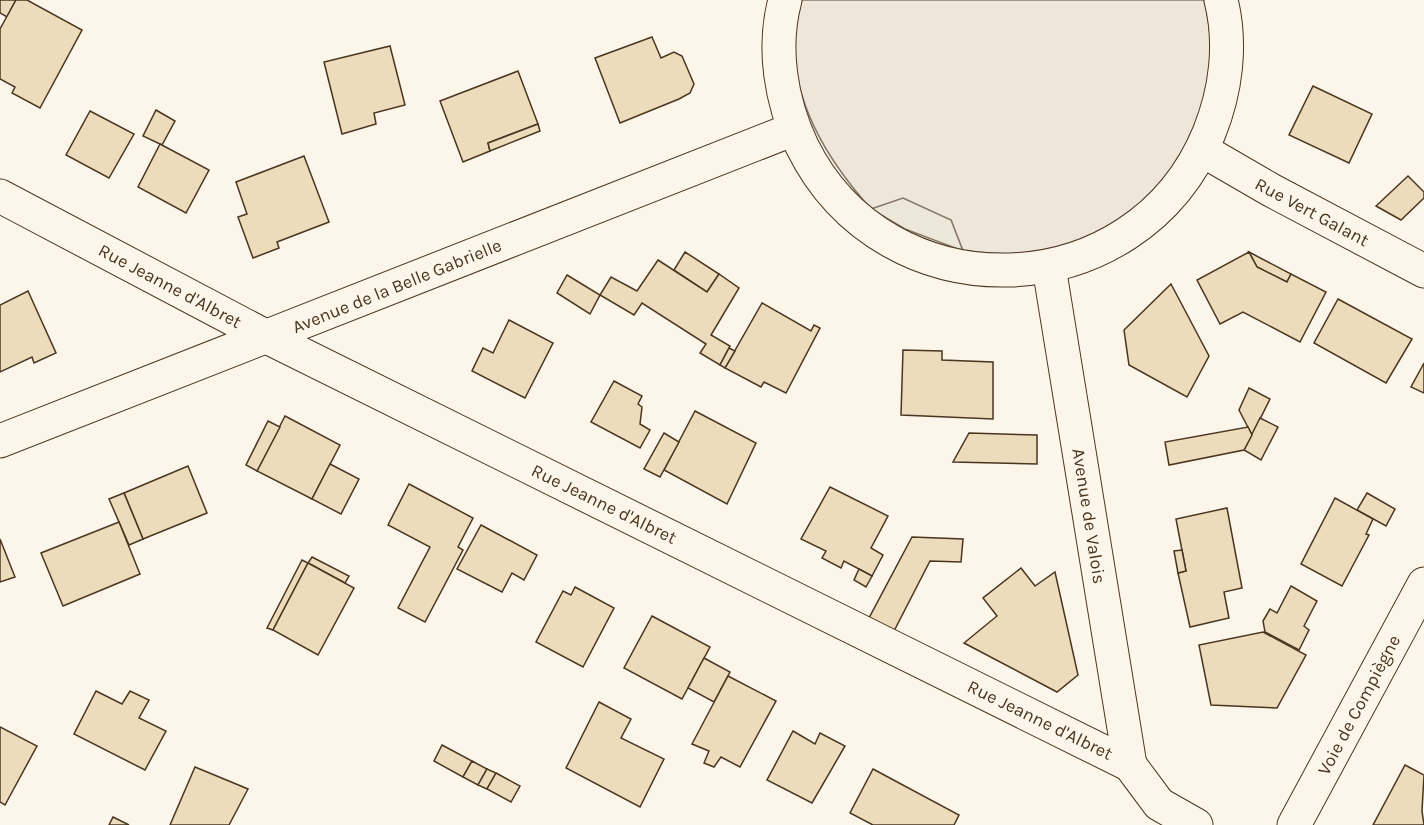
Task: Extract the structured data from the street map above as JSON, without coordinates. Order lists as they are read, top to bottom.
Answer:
{
  "streets": {
    "street": [
      "Rue Vert Galant",
      "Rue Jeanne d'Albret",
      "Avenue de la Belle Gabrielle",
      "Avenue de Valois",
      "Voie de Compiègne"
    ]
  },
  "crossings": [
    ["Rue Jeanne d'Albret", "Avenue de la Belle Gabrielle"],
    ["Rue Jeanne d'Albret", "Avenue de Valois"]
  ]
}
